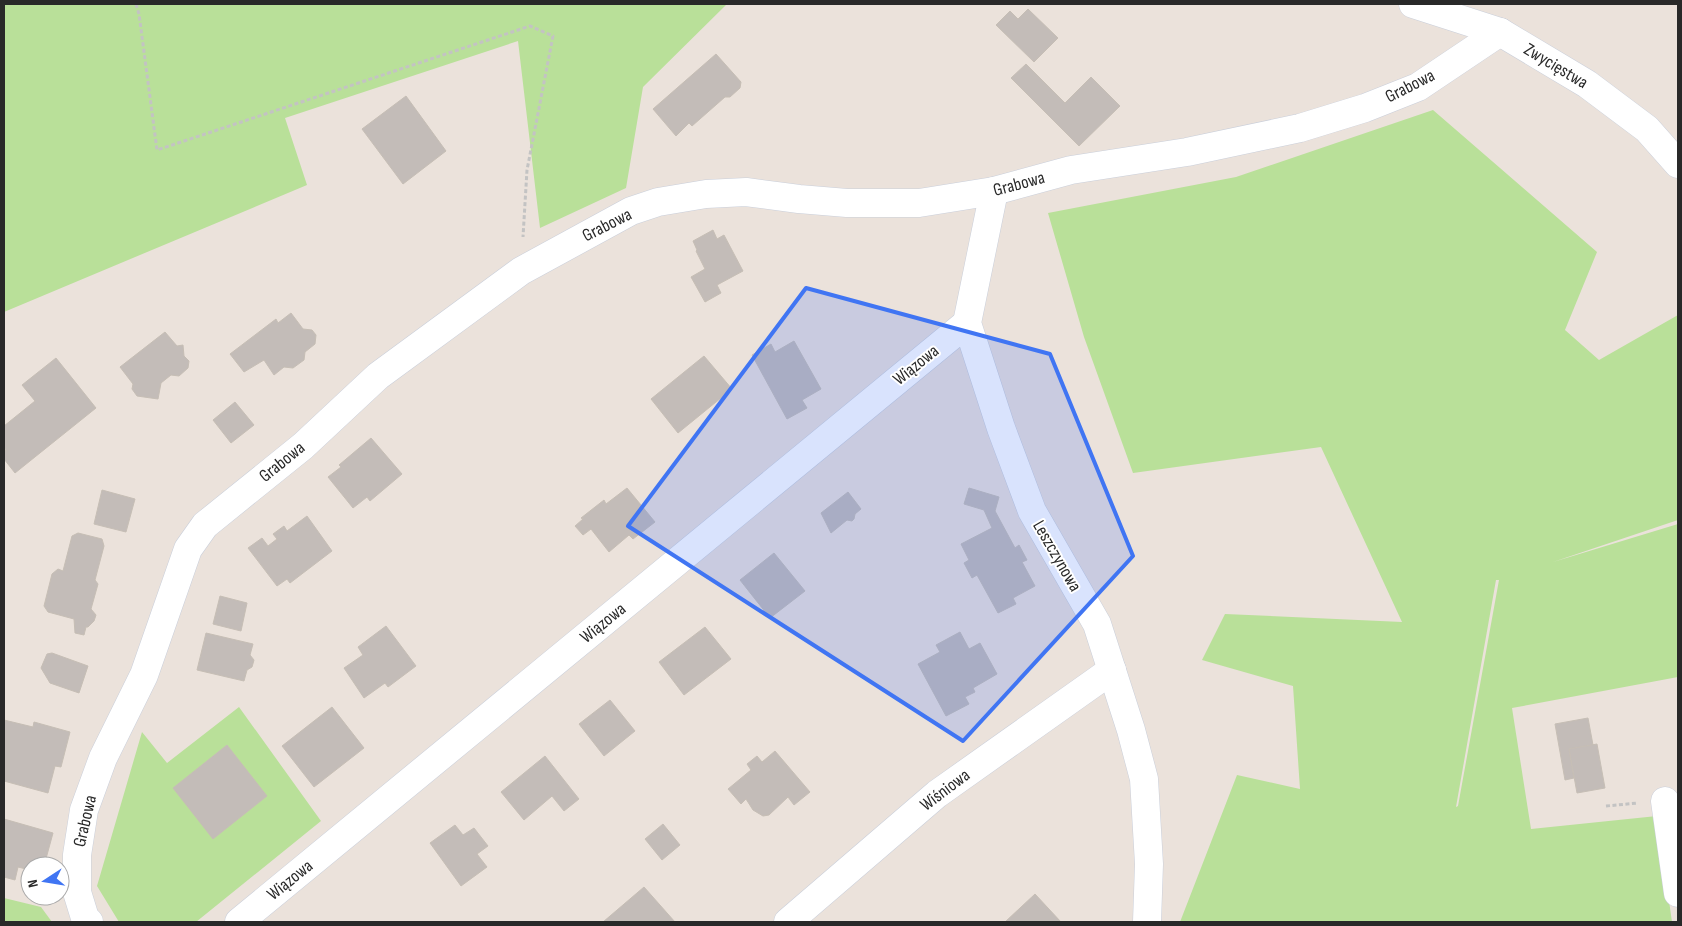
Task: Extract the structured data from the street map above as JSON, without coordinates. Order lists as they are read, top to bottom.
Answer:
{
  "streets": {
    "street": [
      "Zwycięstwa",
      "Grabowa",
      "Wiązowa",
      "Leszczynowa",
      "Wiśniowa"
    ]
  },
  "crossings": [
    ["Zwycięstwa", "Grabowa"],
    ["Grabowa", "Leszczynowa"],
    ["Wiązowa", "Leszczynowa"],
    ["Leszczynowa", "Wiśniowa"]
  ],
  "north": "left"
}
